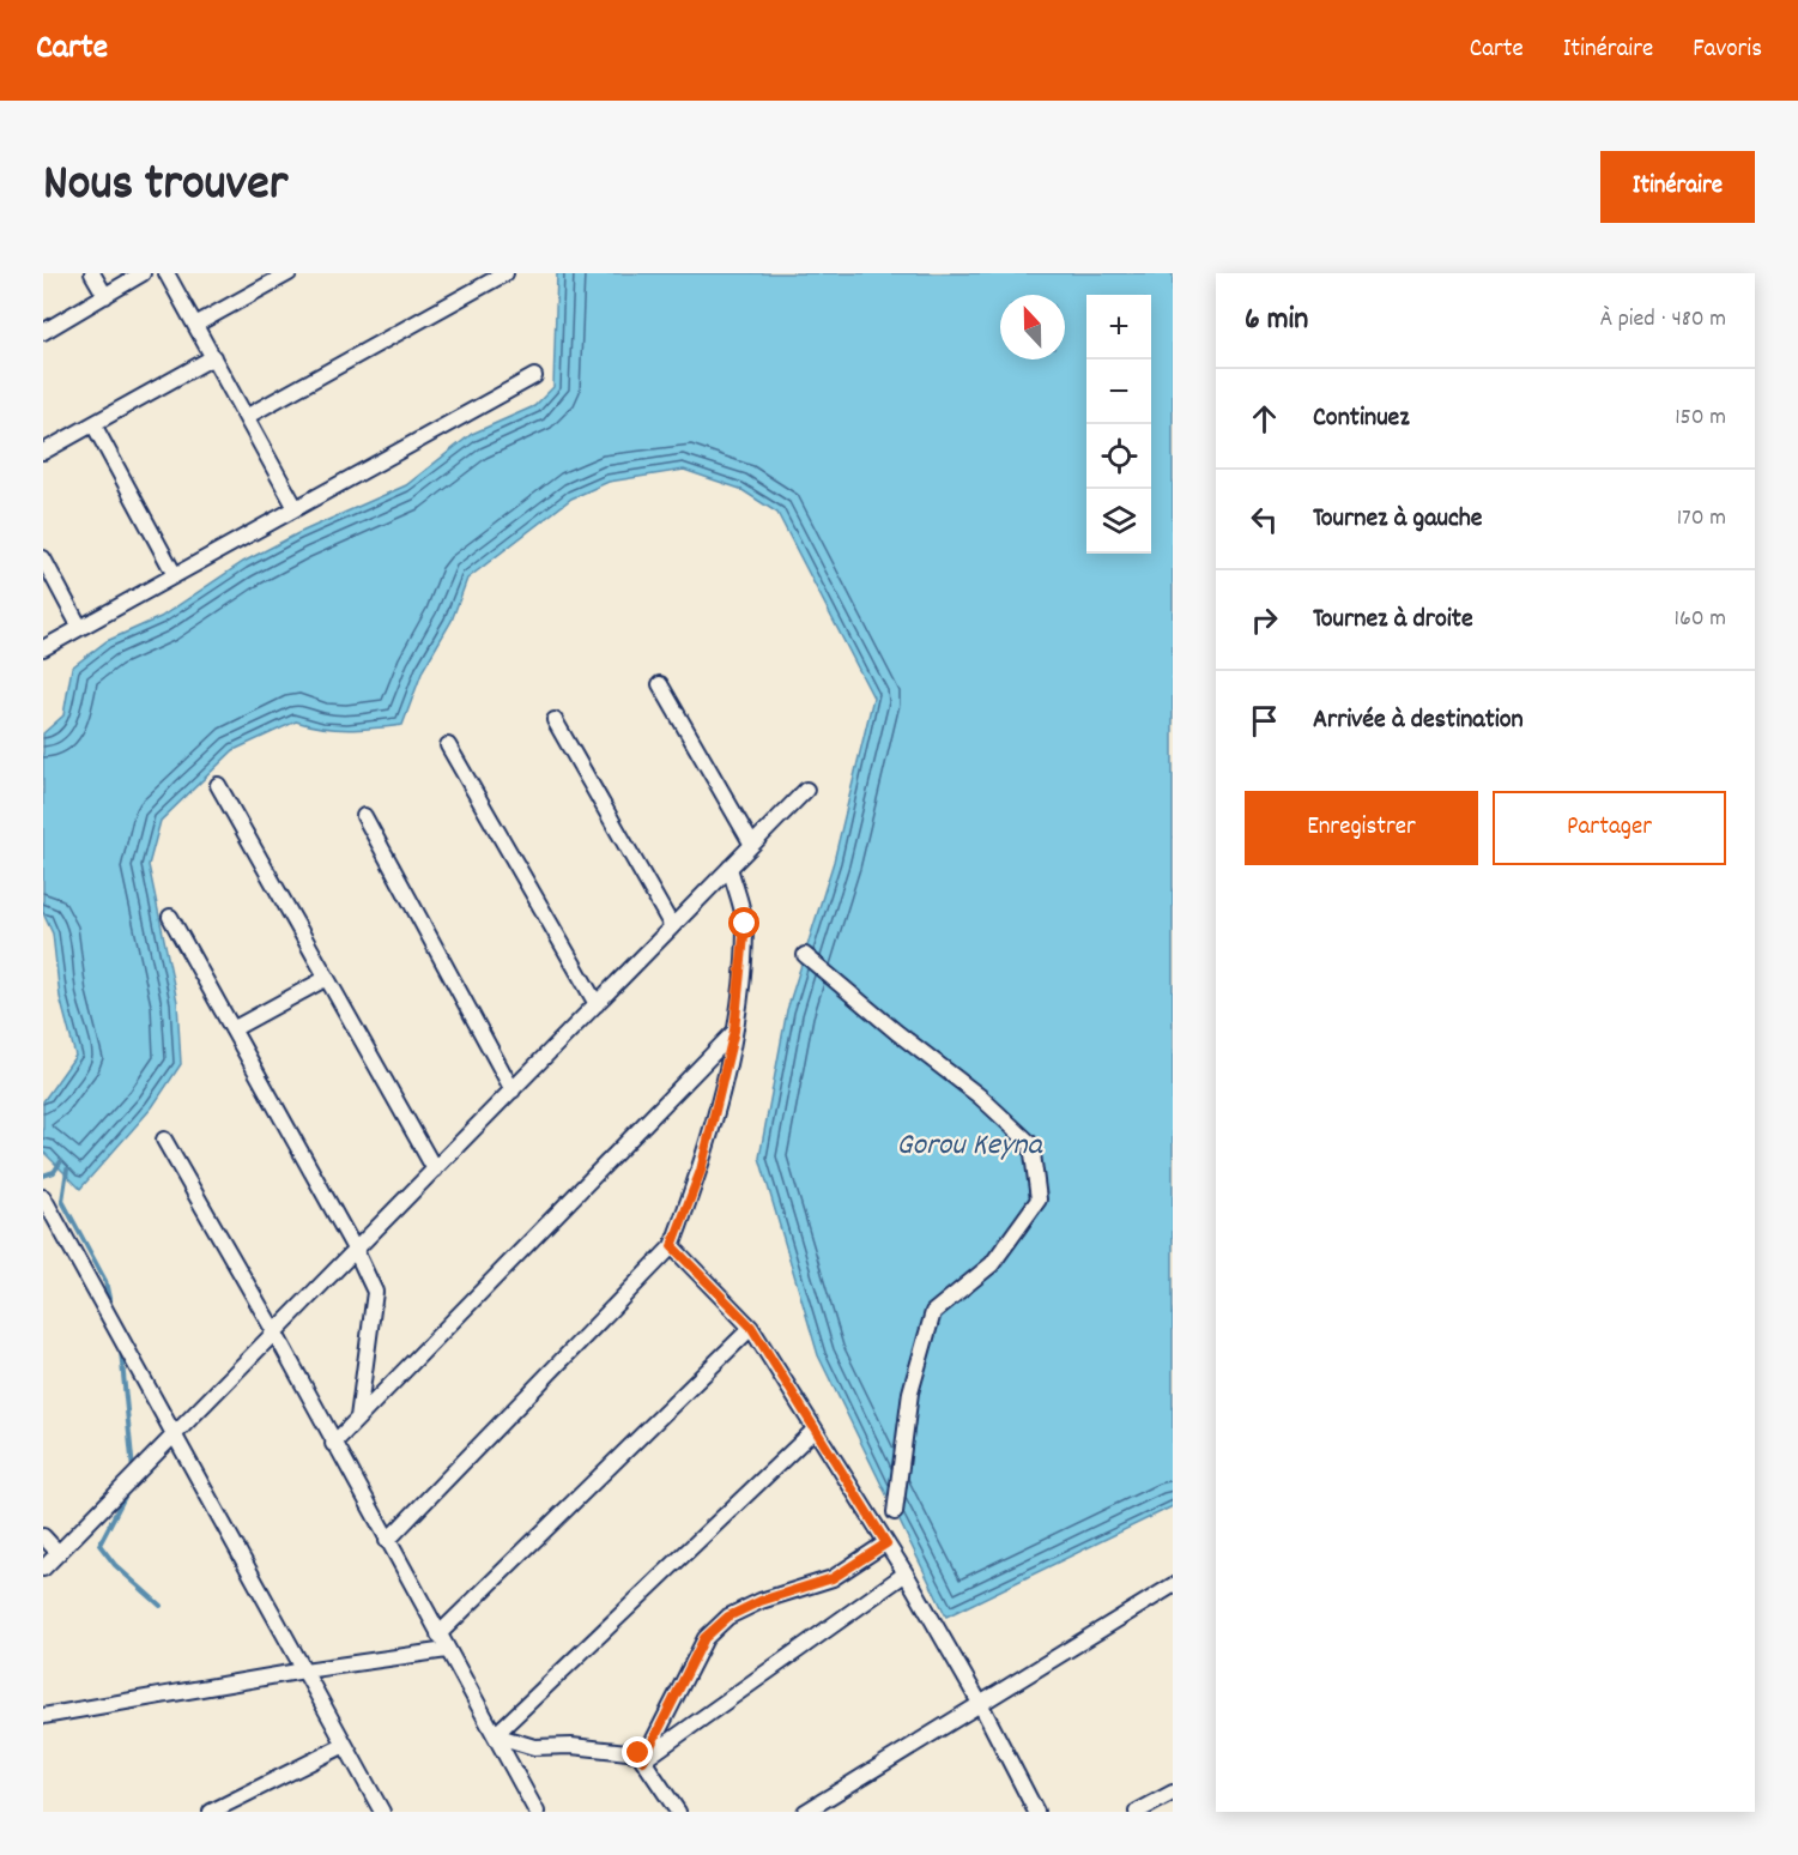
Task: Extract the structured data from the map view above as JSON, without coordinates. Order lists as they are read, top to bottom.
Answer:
{
  "water": ["Gorou Keyna"],
  "north": "top",
  "page": {
    "header": "Carte",
    "nav": ["Carte", "Itinéraire", "Favoris"],
    "title": "Nous trouver",
    "buttons": [
      "Itinéraire",
      ["Enregistrer", "Partager"]
    ],
    "heading": ["6 min", "À pied · 480 m"],
    "map_buttons": ["+", "−"],
    "list": [
      ["Continuez", "150 m"],
      ["Tournez à gauche", "170 m"],
      ["Tournez à droite", "160 m"],
      "Arrivée à destination"
    ]
  }
}
